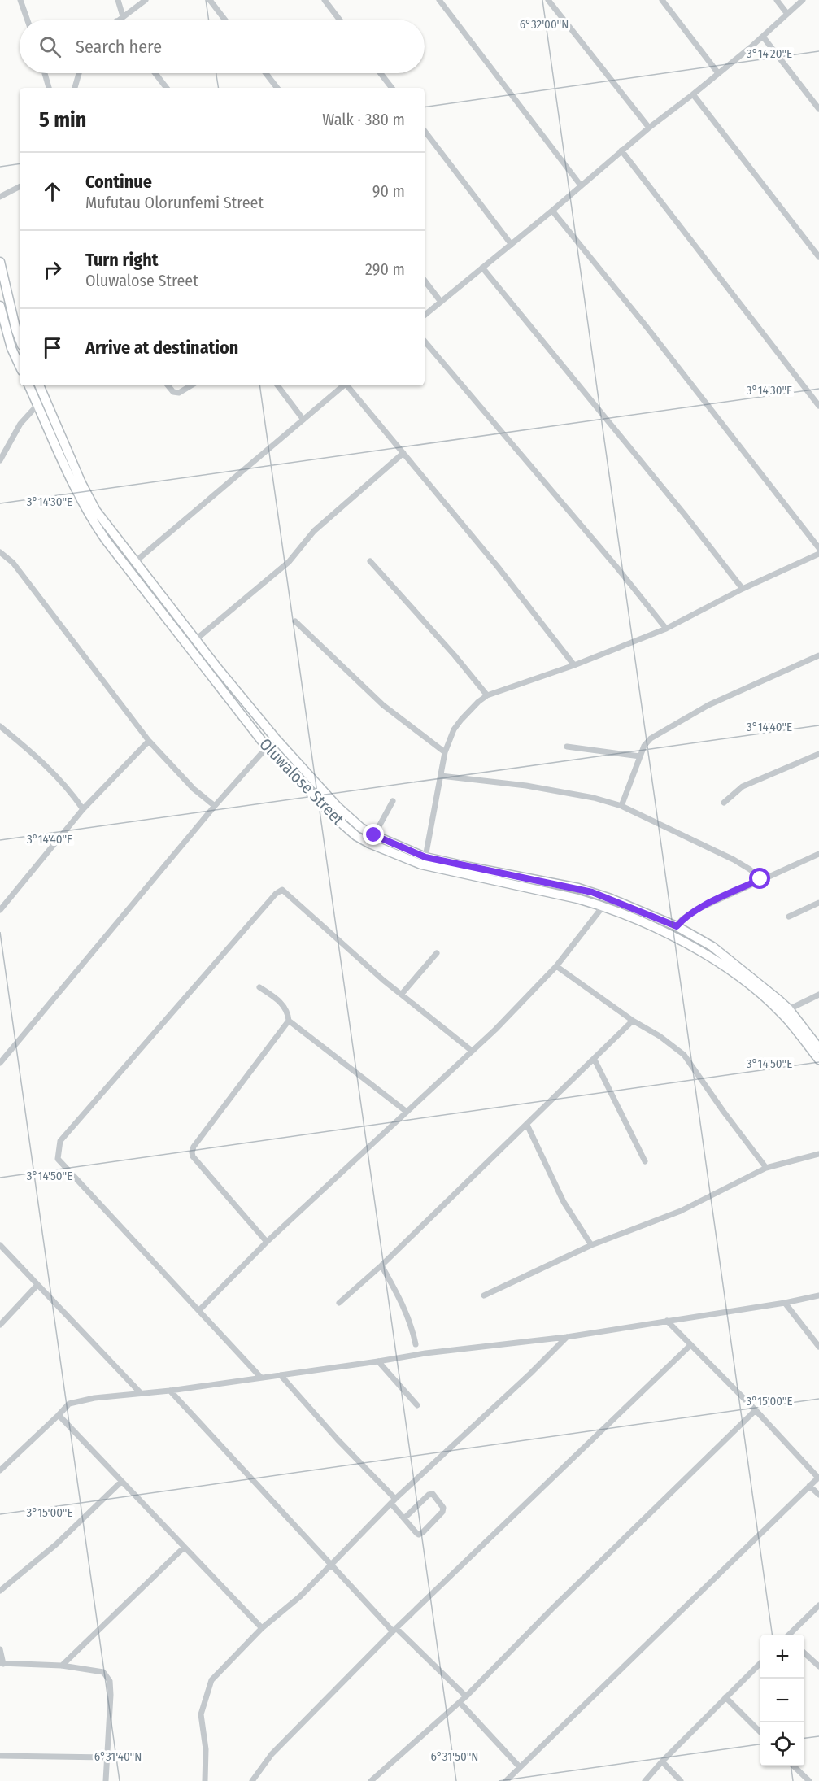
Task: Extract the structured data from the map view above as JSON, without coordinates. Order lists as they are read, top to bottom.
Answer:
{
  "streets": {
    "street": ["Oluwalose Street"]
  },
  "page": {
    "search": "Search here",
    "heading": ["5 min", "Walk · 380 m"],
    "list": [
      ["Continue", "Mufutau Olorunfemi Street", "90 m"],
      ["Turn right", "Oluwalose Street", "290 m"],
      "Arrive at destination"
    ],
    "map_buttons": ["+", "−"]
  },
  "coordinates": [
    "6°32'00\"N",
    "3°14'20\"E",
    "3°14'30\"E",
    "3°14'40\"E",
    "3°14'50\"E",
    "3°15'00\"E",
    "6°31'40\"N",
    "6°31'50\"N"
  ]
}
